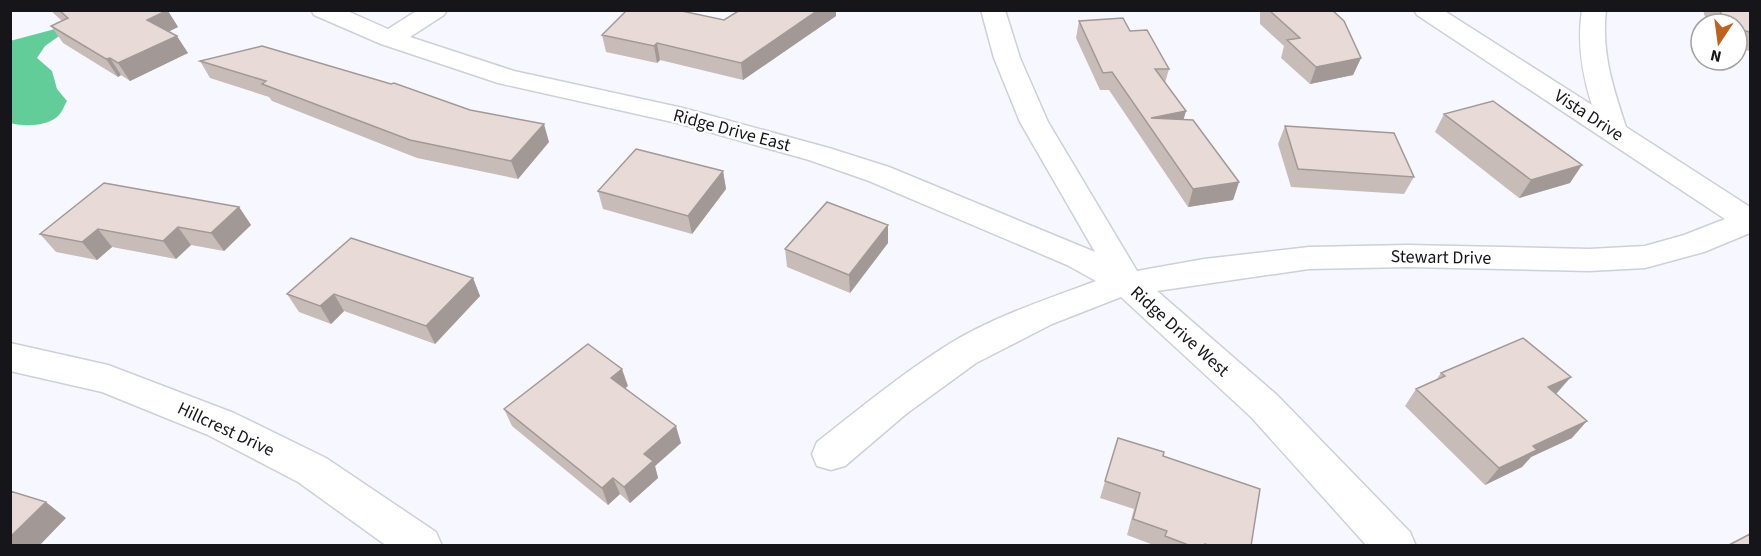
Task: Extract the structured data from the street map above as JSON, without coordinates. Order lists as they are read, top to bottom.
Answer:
{
  "streets": {
    "street": [
      "Vista Drive",
      "Ridge Drive East",
      "Stewart Drive",
      "Ridge Drive West",
      "Hillcrest Drive"
    ]
  },
  "crossings": [
    ["Vista Drive", "Stewart Drive"],
    ["Ridge Drive East", "Stewart Drive"],
    ["Ridge Drive East", "Ridge Drive West"],
    ["Stewart Drive", "Ridge Drive West"]
  ],
  "north": "bottom"
}
